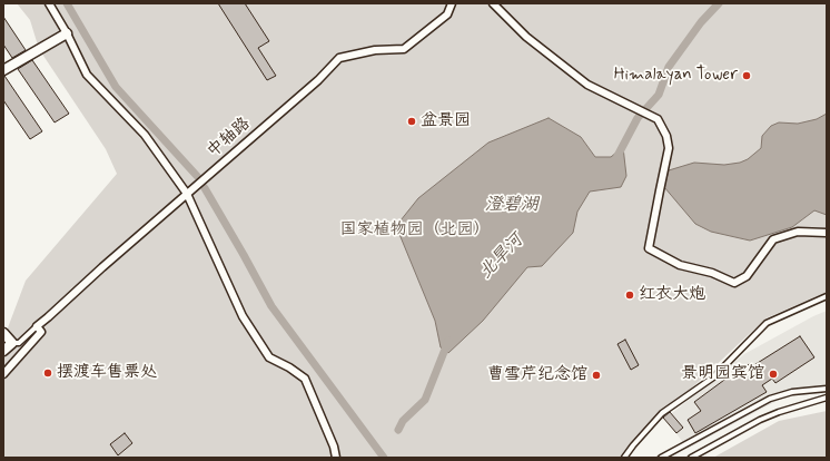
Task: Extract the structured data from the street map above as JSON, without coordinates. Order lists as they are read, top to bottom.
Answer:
{
  "streets": {
    "street": ["中轴路"]
  },
  "water": ["澄碧湖", "北旱河"],
  "parks": ["国家植物园（北园）"],
  "places": [
    "Himalayan Tower",
    "盆景园",
    "红衣大炮",
    "摆渡车售票处",
    "景明园宾馆",
    "曹雪芹纪念馆"
  ]
}
